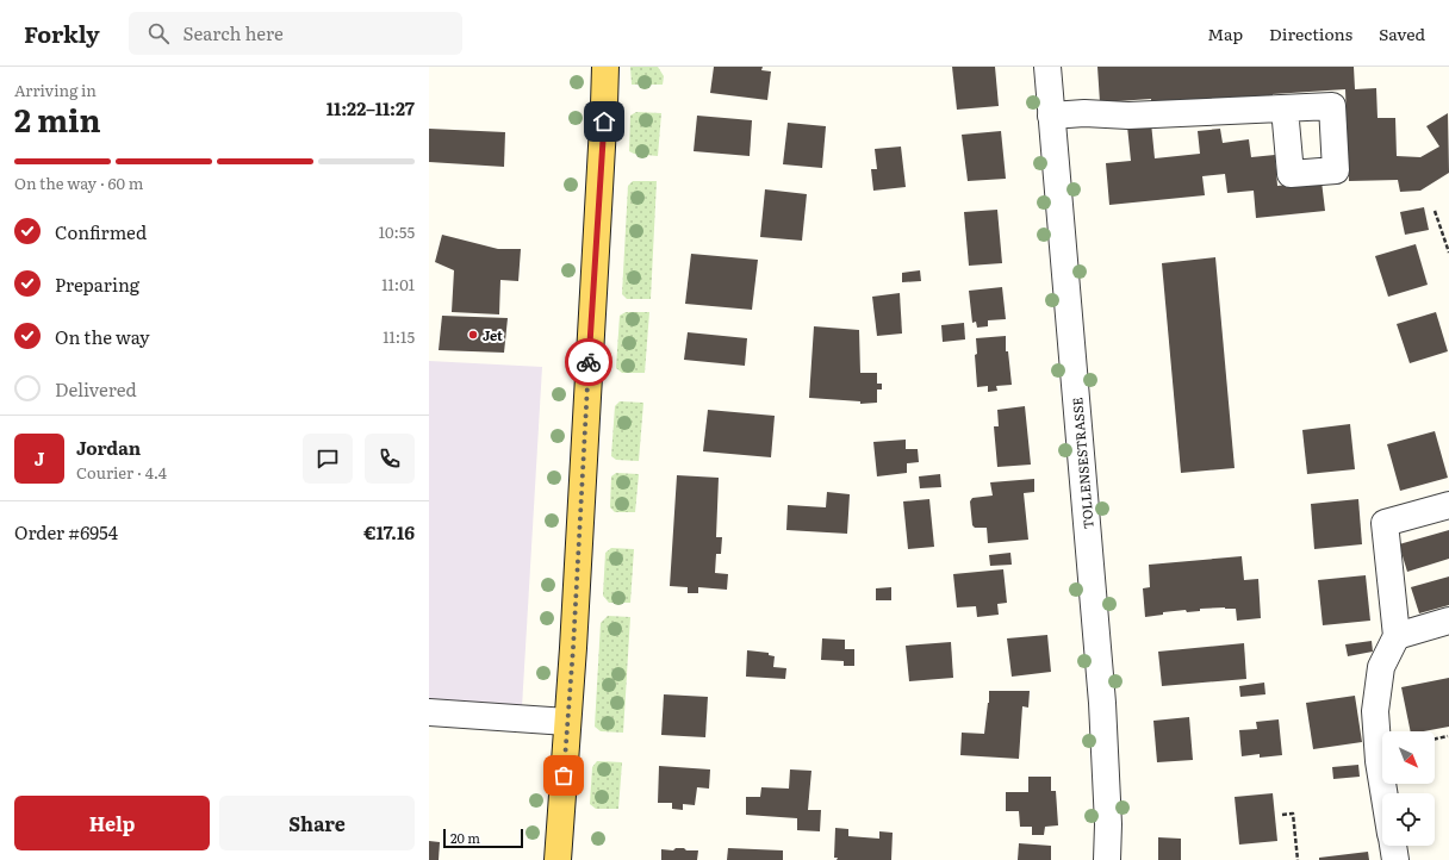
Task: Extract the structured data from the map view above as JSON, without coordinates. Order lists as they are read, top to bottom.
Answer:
{
  "streets": {
    "street": ["TOLLENSESTRASSE"]
  },
  "places": ["Jet"],
  "scale_bar": "20 m",
  "north": "bottom right",
  "page": {
    "header": "Forkly",
    "search": "Search here",
    "nav": ["Map", "Directions", "Saved"],
    "heading": ["2 min", "Arriving in", "11:22–11:27"],
    "panel": [
      "Jordan",
      "Courier · 4.4",
      "Order #6954",
      "€17.16"
    ],
    "bar": "On the way · 60 m",
    "list": [
      ["Confirmed", "10:55"],
      ["Preparing", "11:01"],
      ["On the way", "11:15"],
      "Delivered"
    ],
    "round": "J",
    "buttons": ["Help", "Share"],
    "scale": "20 m"
  }
}
